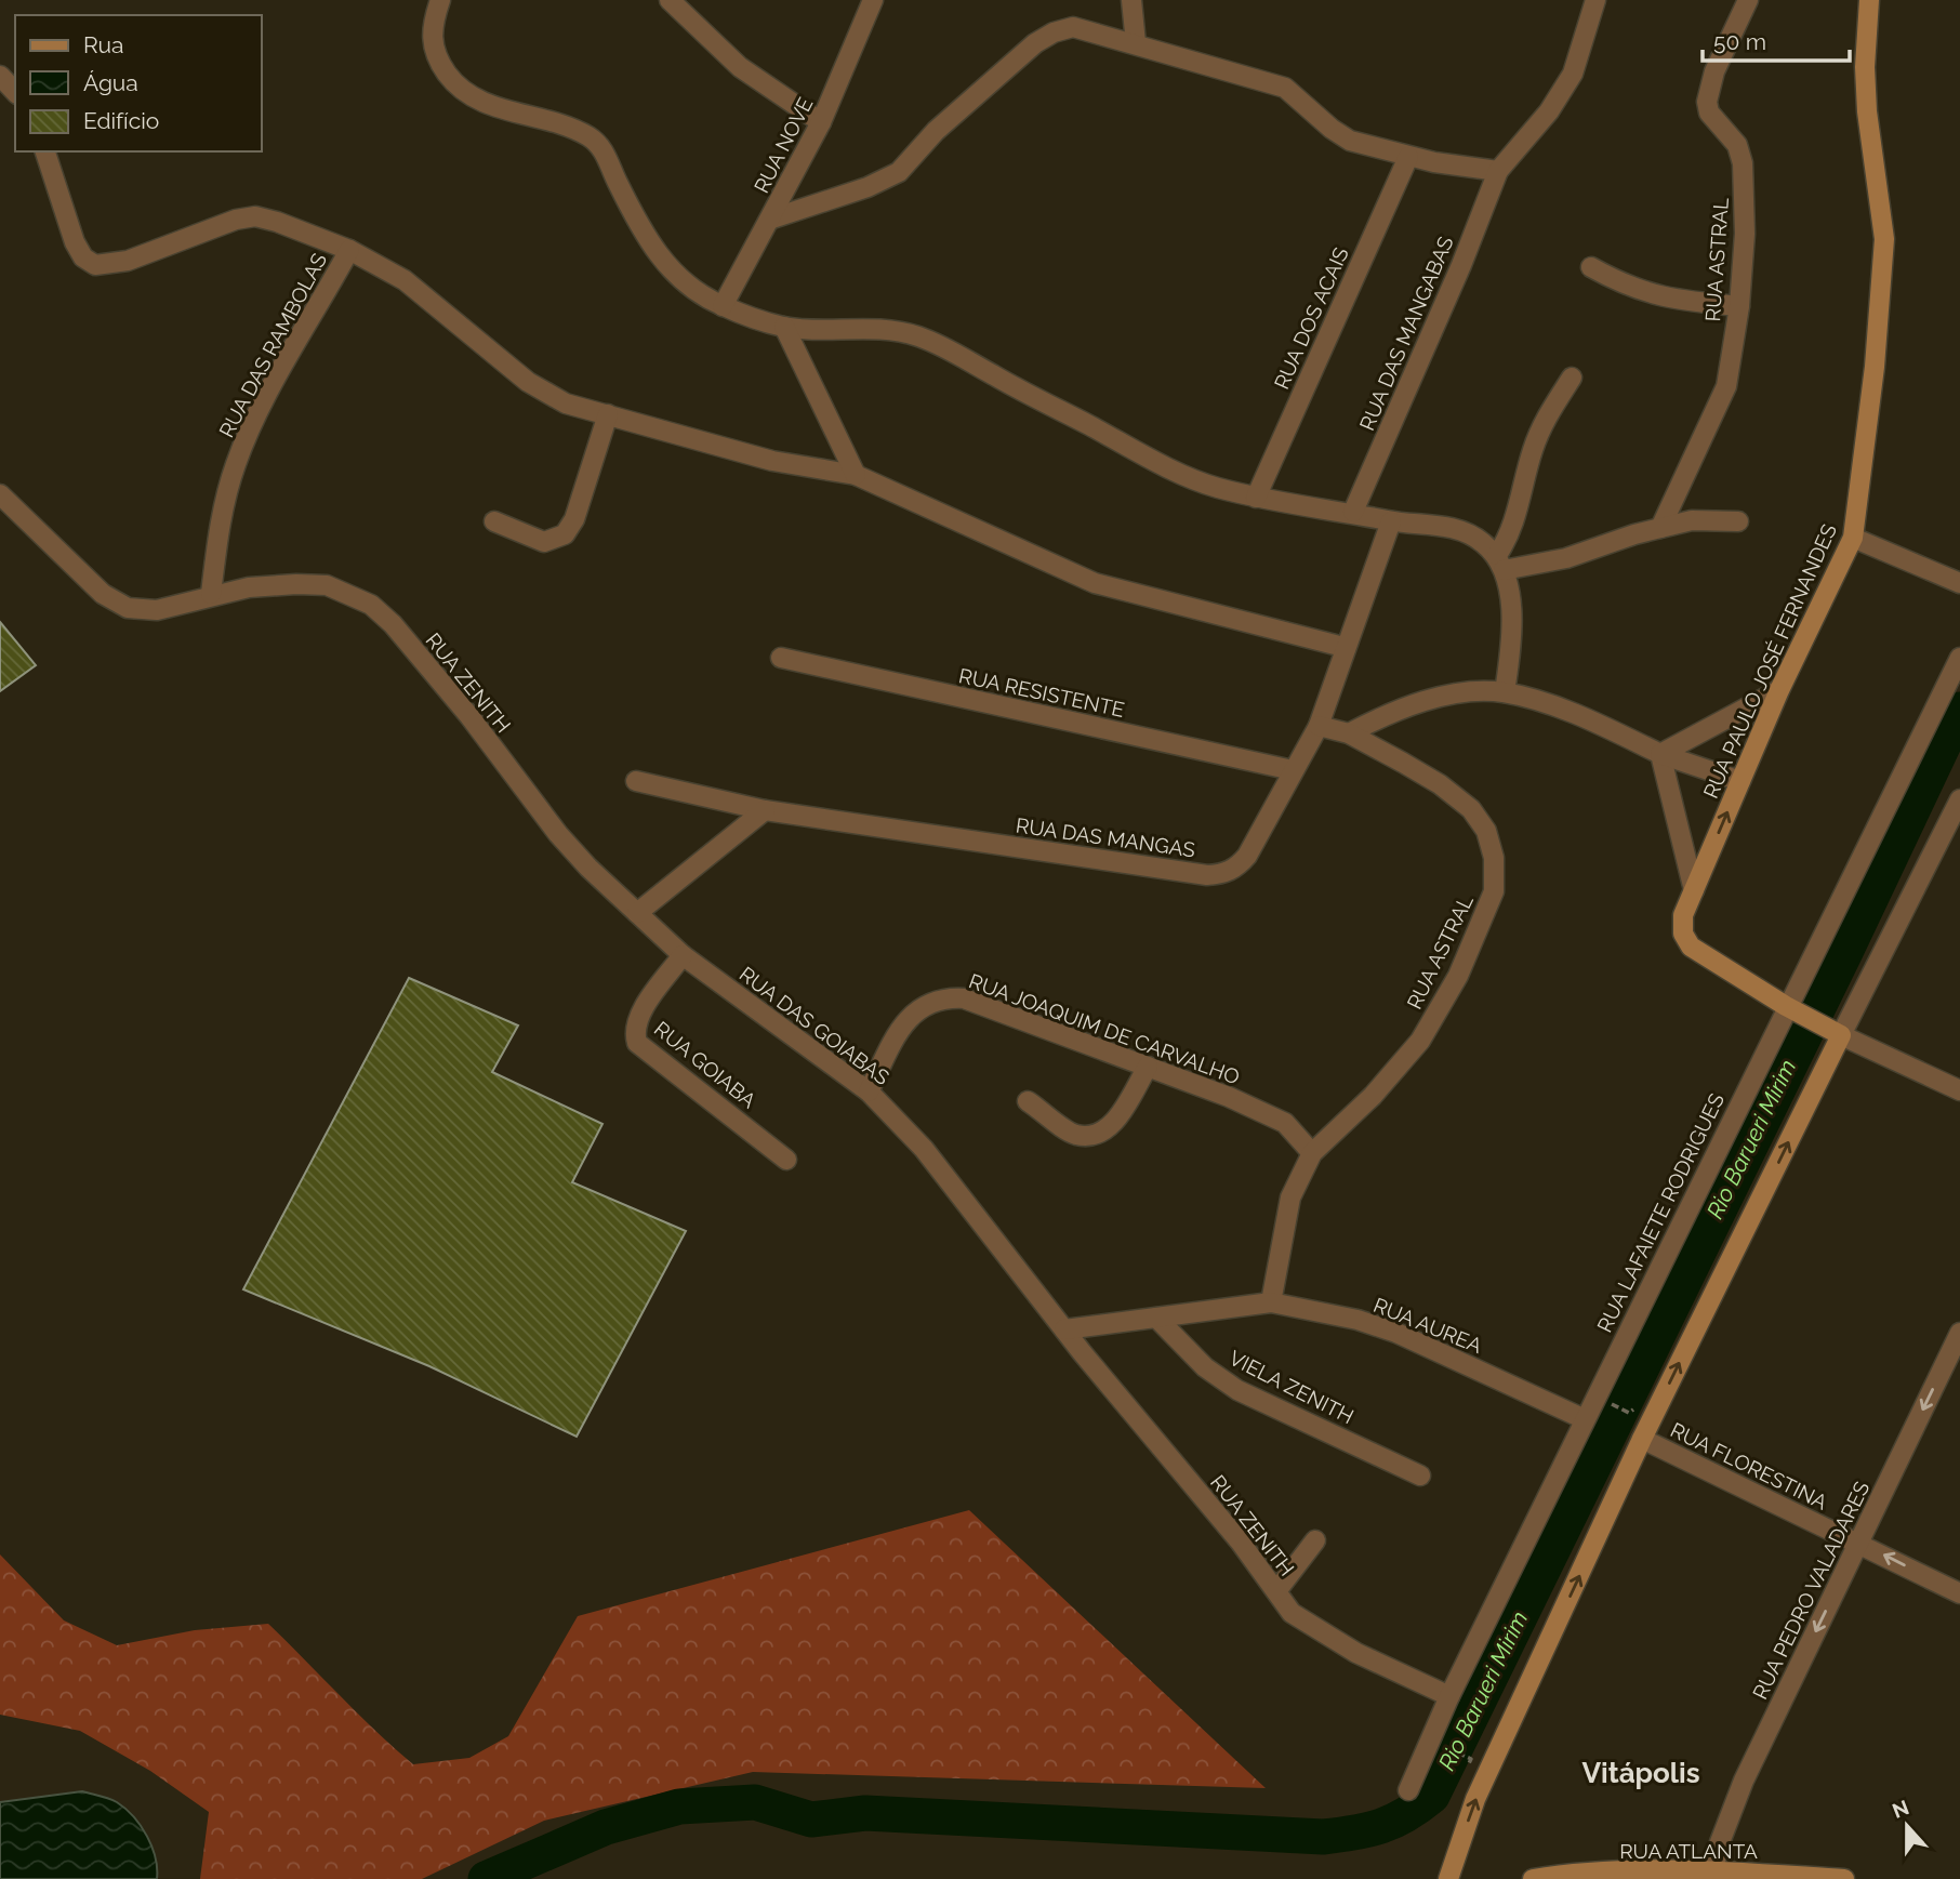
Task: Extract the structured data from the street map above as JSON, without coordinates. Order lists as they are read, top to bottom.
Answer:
{
  "streets": {
    "main road": ["RUA PAULO JOSÉ FERNANDES", "RUA ATLANTA"],
    "street": [
      "RUA NOVE",
      "RUA ASTRAL",
      "RUA DOS ACAIS",
      "RUA DAS MANGABAS",
      "RUA DAS RAMBOLAS",
      "RUA ZENITH",
      "RUA RESISTENTE",
      "RUA DAS MANGAS",
      "RUA DAS GOIABAS",
      "RUA JOAQUIM DE CARVALHO",
      "RUA GOIABA",
      "RUA LAFAIETE RODRIGUES",
      "RUA AUREA",
      "VIELA ZENITH",
      "RUA FLORESTINA",
      "RUA PEDRO VALADARES"
    ]
  },
  "crossings": [
    ["RUA ASTRAL", "RUA DAS MANGAS"],
    ["RUA ASTRAL", "RUA JOAQUIM DE CARVALHO"],
    ["RUA ASTRAL", "RUA AUREA"],
    ["RUA DAS RAMBOLAS", "RUA ZENITH"],
    ["RUA PAULO JOSÉ FERNANDES", "RUA LAFAIETE RODRIGUES"],
    ["RUA ZENITH", "RUA DAS GOIABAS"],
    ["RUA ZENITH", "RUA LAFAIETE RODRIGUES"],
    ["RUA ZENITH", "RUA AUREA"],
    ["RUA RESISTENTE", "RUA DAS MANGAS"],
    ["RUA DAS GOIABAS", "RUA JOAQUIM DE CARVALHO"],
    ["RUA DAS GOIABAS", "RUA GOIABA"],
    ["RUA DAS GOIABAS", "RUA AUREA"],
    ["RUA LAFAIETE RODRIGUES", "RUA AUREA"],
    ["RUA AUREA", "VIELA ZENITH"],
    ["RUA FLORESTINA", "RUA PEDRO VALADARES"],
    ["RUA PEDRO VALADARES", "RUA ATLANTA"]
  ],
  "one_way": ["RUA PEDRO VALADARES"],
  "districts": ["Vitápolis"],
  "water": ["Rio Barueri Mirim"],
  "legend": ["Rua", "Água", "Edifício"],
  "scale_bar": "50 m",
  "north": "top"
}
